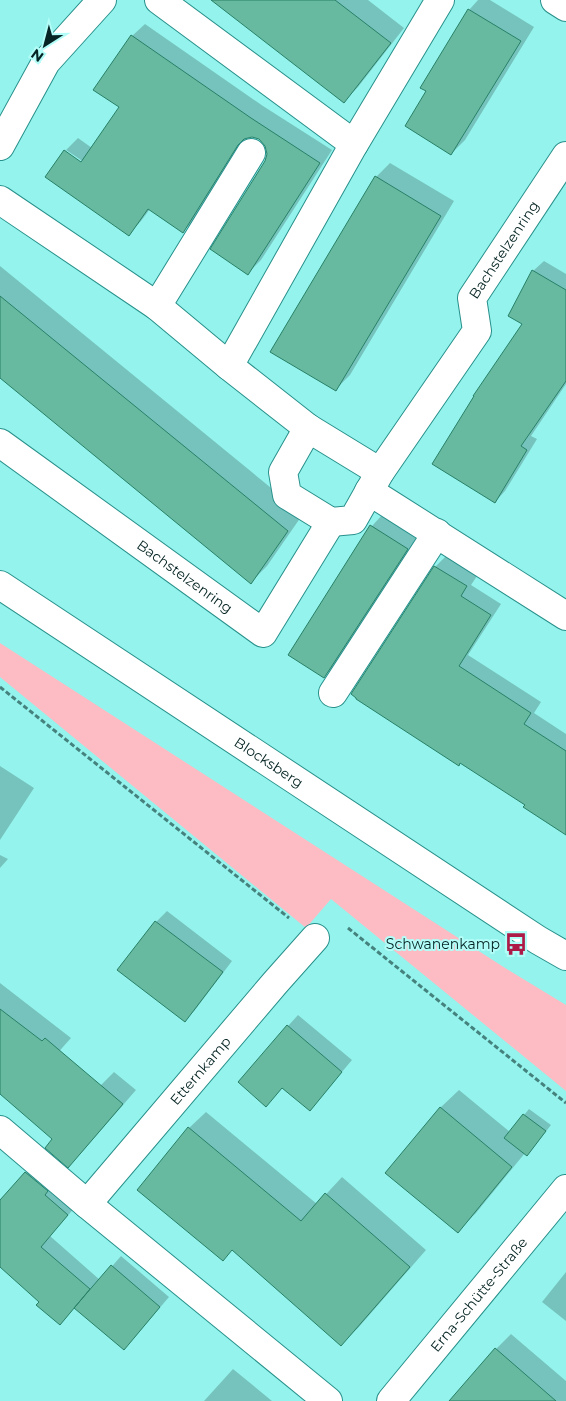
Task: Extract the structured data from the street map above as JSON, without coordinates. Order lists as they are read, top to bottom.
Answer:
{
  "streets": {
    "street": [
      "Bachstelzenring",
      "Blocksberg",
      "Etternkamp",
      "Erna-Schütte-Straße"
    ]
  },
  "places": {
    "bus stop": ["Schwanenkamp"]
  },
  "north": "bottom left"
}
